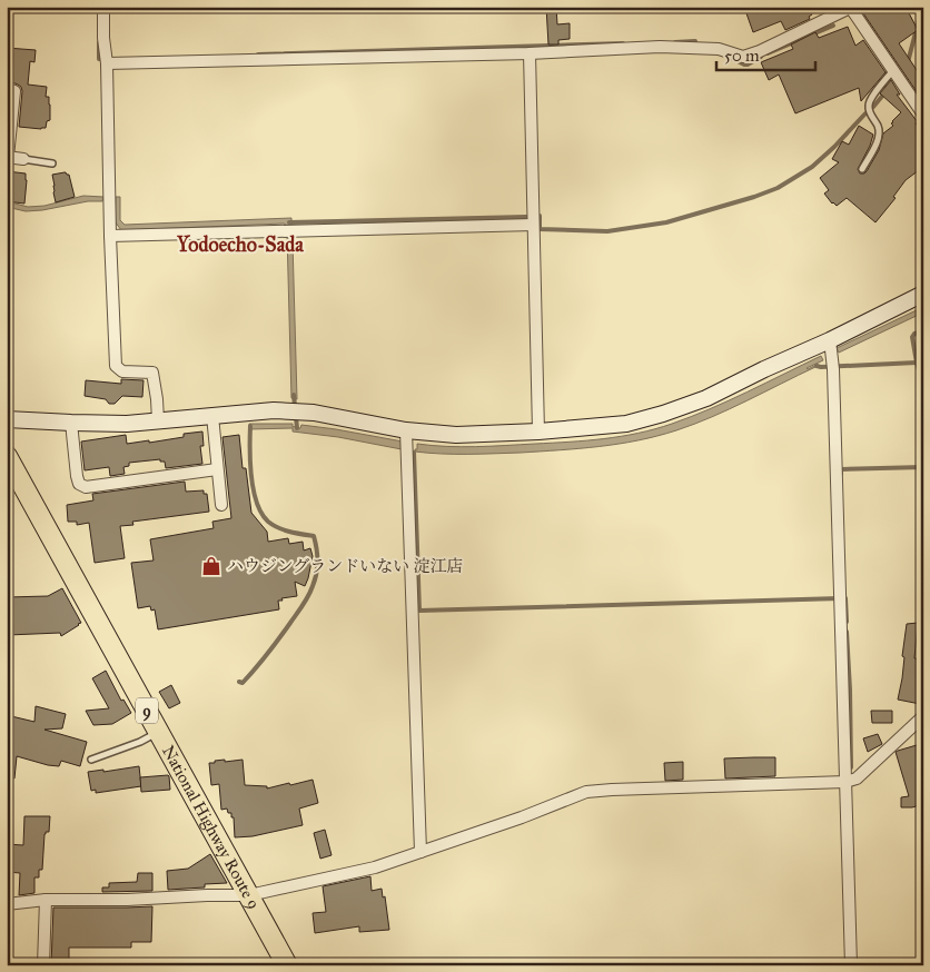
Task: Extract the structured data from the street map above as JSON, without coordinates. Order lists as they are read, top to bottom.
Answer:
{
  "streets": {
    "highway": ["9", "National Highway Route 9"]
  },
  "districts": ["Yodoecho-Sada"],
  "places": {
    "shop": ["ハウジングランドいない 淀江店"]
  },
  "scale_bar": "50 m"
}
